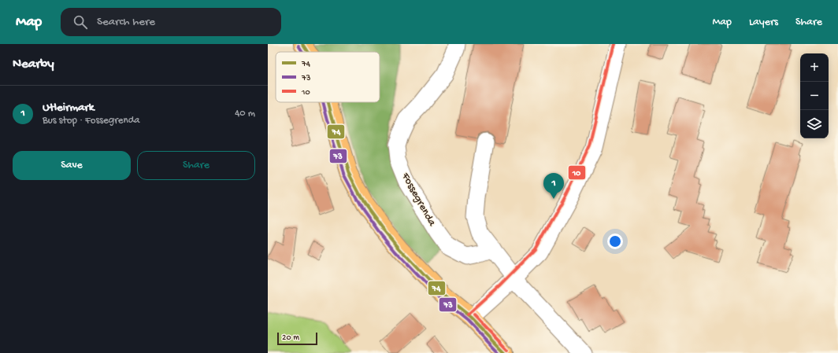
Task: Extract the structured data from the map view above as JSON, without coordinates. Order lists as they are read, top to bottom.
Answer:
{
  "streets": {
    "street": ["Fossegrenda"]
  },
  "lines": ["transit line 74", "transit line 10", "transit line 73"],
  "legend": ["74", "73", "10"],
  "scale_bar": "20 m",
  "page": {
    "header": "Map",
    "search": "Search here",
    "nav": ["Map", "Layers", "Share"],
    "heading": "Nearby",
    "map_buttons": ["+", "−"],
    "list": [
      {
        "mark": "1",
        "name": "Utleirmark",
        "note": "Bus stop · Fossegrenda",
        "value": "40 m"
      }
    ],
    "buttons": ["Save", "Share"],
    "pins": "1",
    "scale": "20 m"
  }
}
